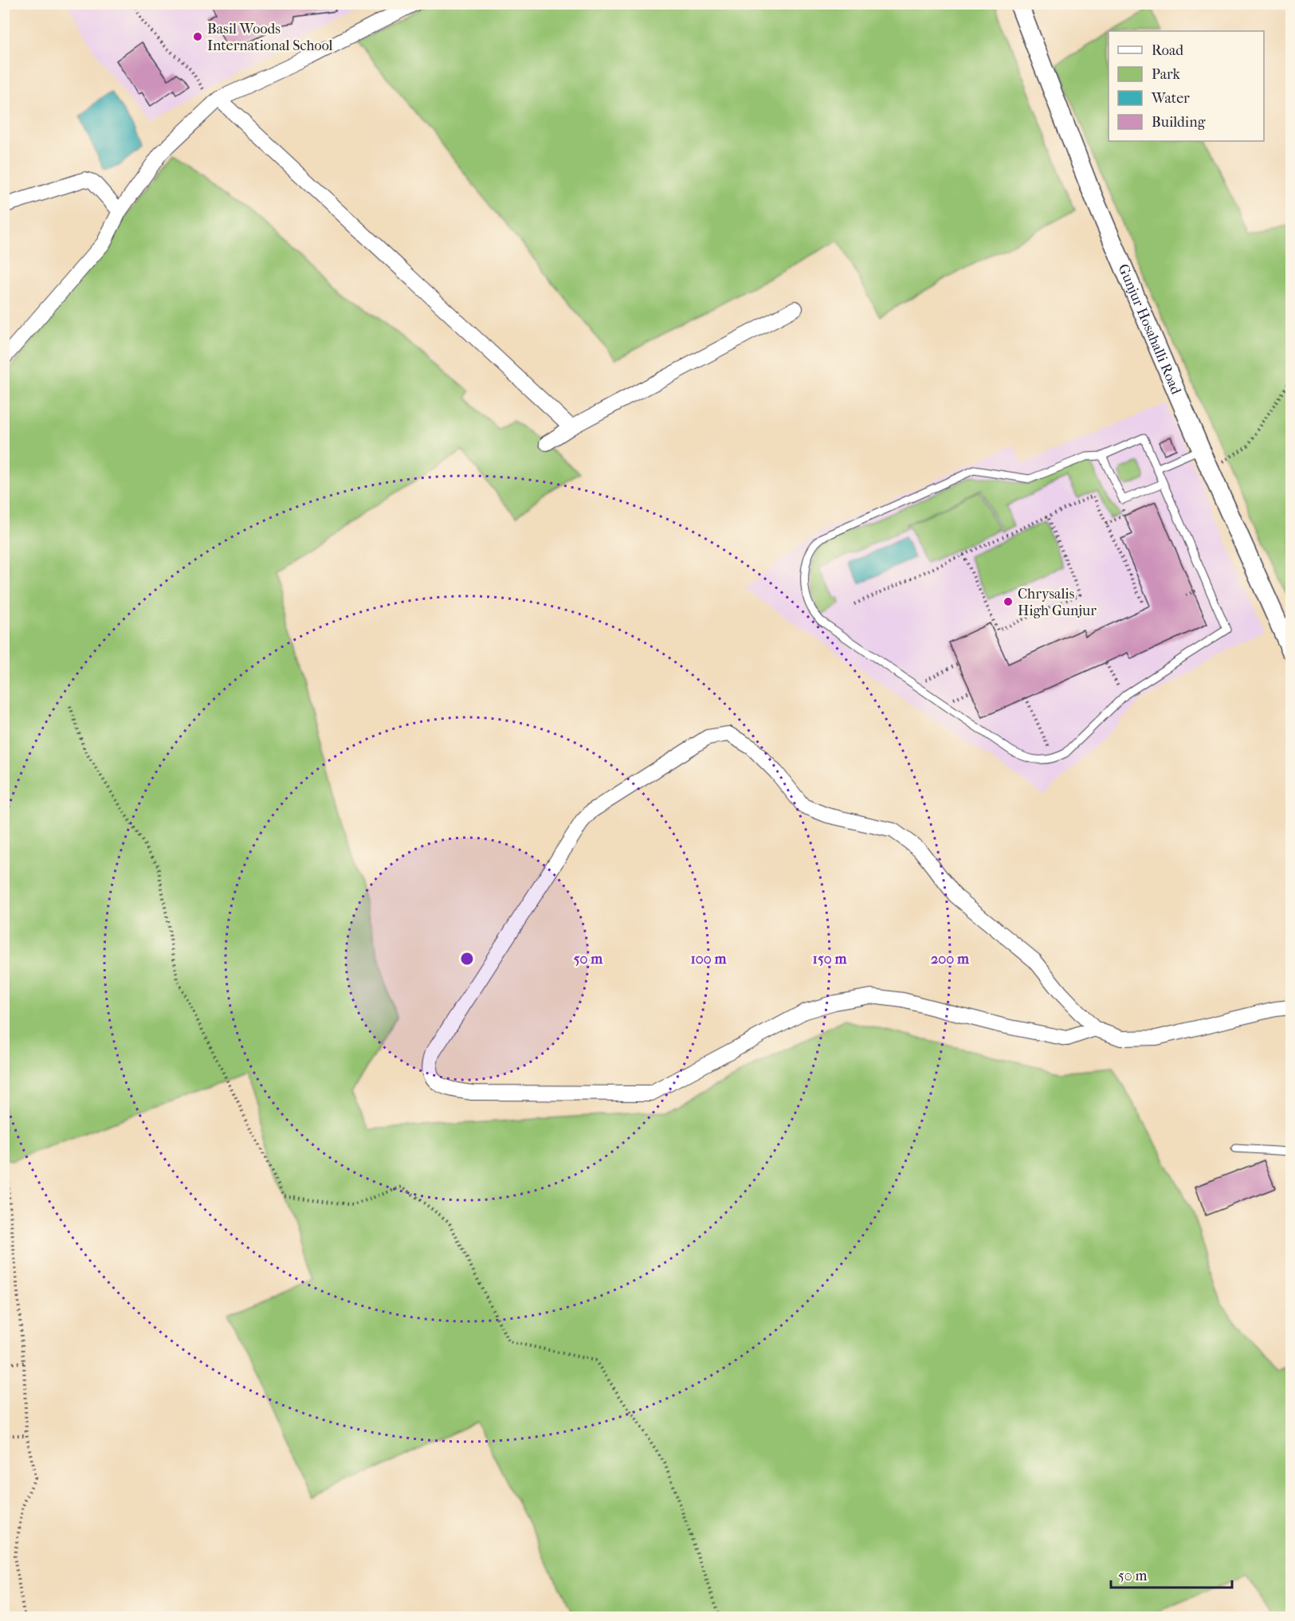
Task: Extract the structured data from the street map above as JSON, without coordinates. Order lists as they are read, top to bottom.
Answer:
{
  "streets": {
    "street": ["Gunjur Hosahalli Road"]
  },
  "places": ["Basil Woods International School", "Chrysalis High Gunjur"],
  "legend": [
    "Road",
    "Park",
    "Water",
    "Building"
  ],
  "scale_bar": "50 m",
  "rings": [
    "50 m",
    "100 m",
    "150 m",
    "200 m"
  ]
}
